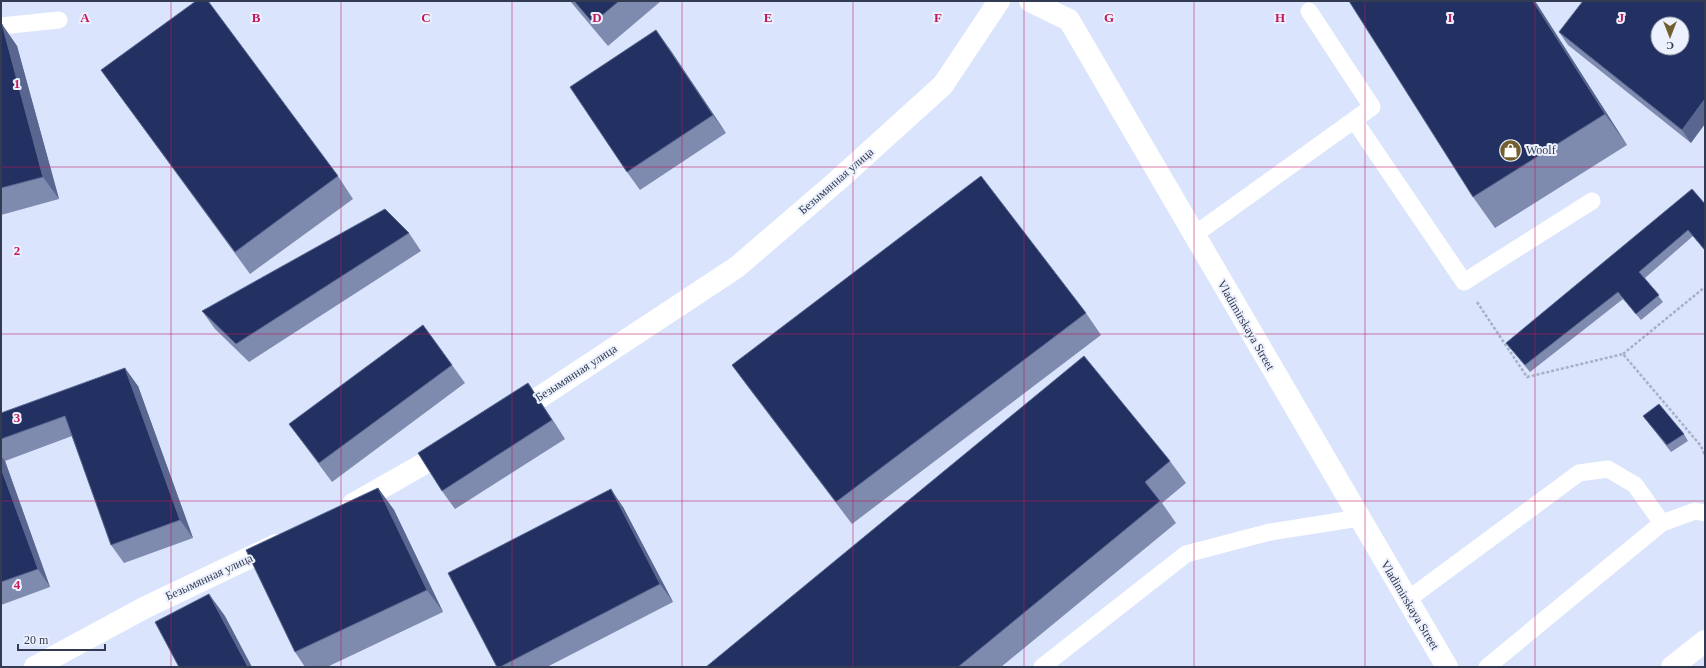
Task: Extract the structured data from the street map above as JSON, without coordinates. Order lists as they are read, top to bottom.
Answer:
{
  "streets": {
    "street": ["Безымянная улица", "Vladimirskaya Street"]
  },
  "places": {
    "shop": ["Woolf"]
  },
  "scale_bar": "20 m",
  "north": "bottom",
  "grid": {
    "columns": [
      "A",
      "B",
      "C",
      "D",
      "E",
      "F",
      "G",
      "H",
      "I",
      "J"
    ],
    "rows": [
      "1",
      "2",
      "3",
      "4"
    ]
  }
}
